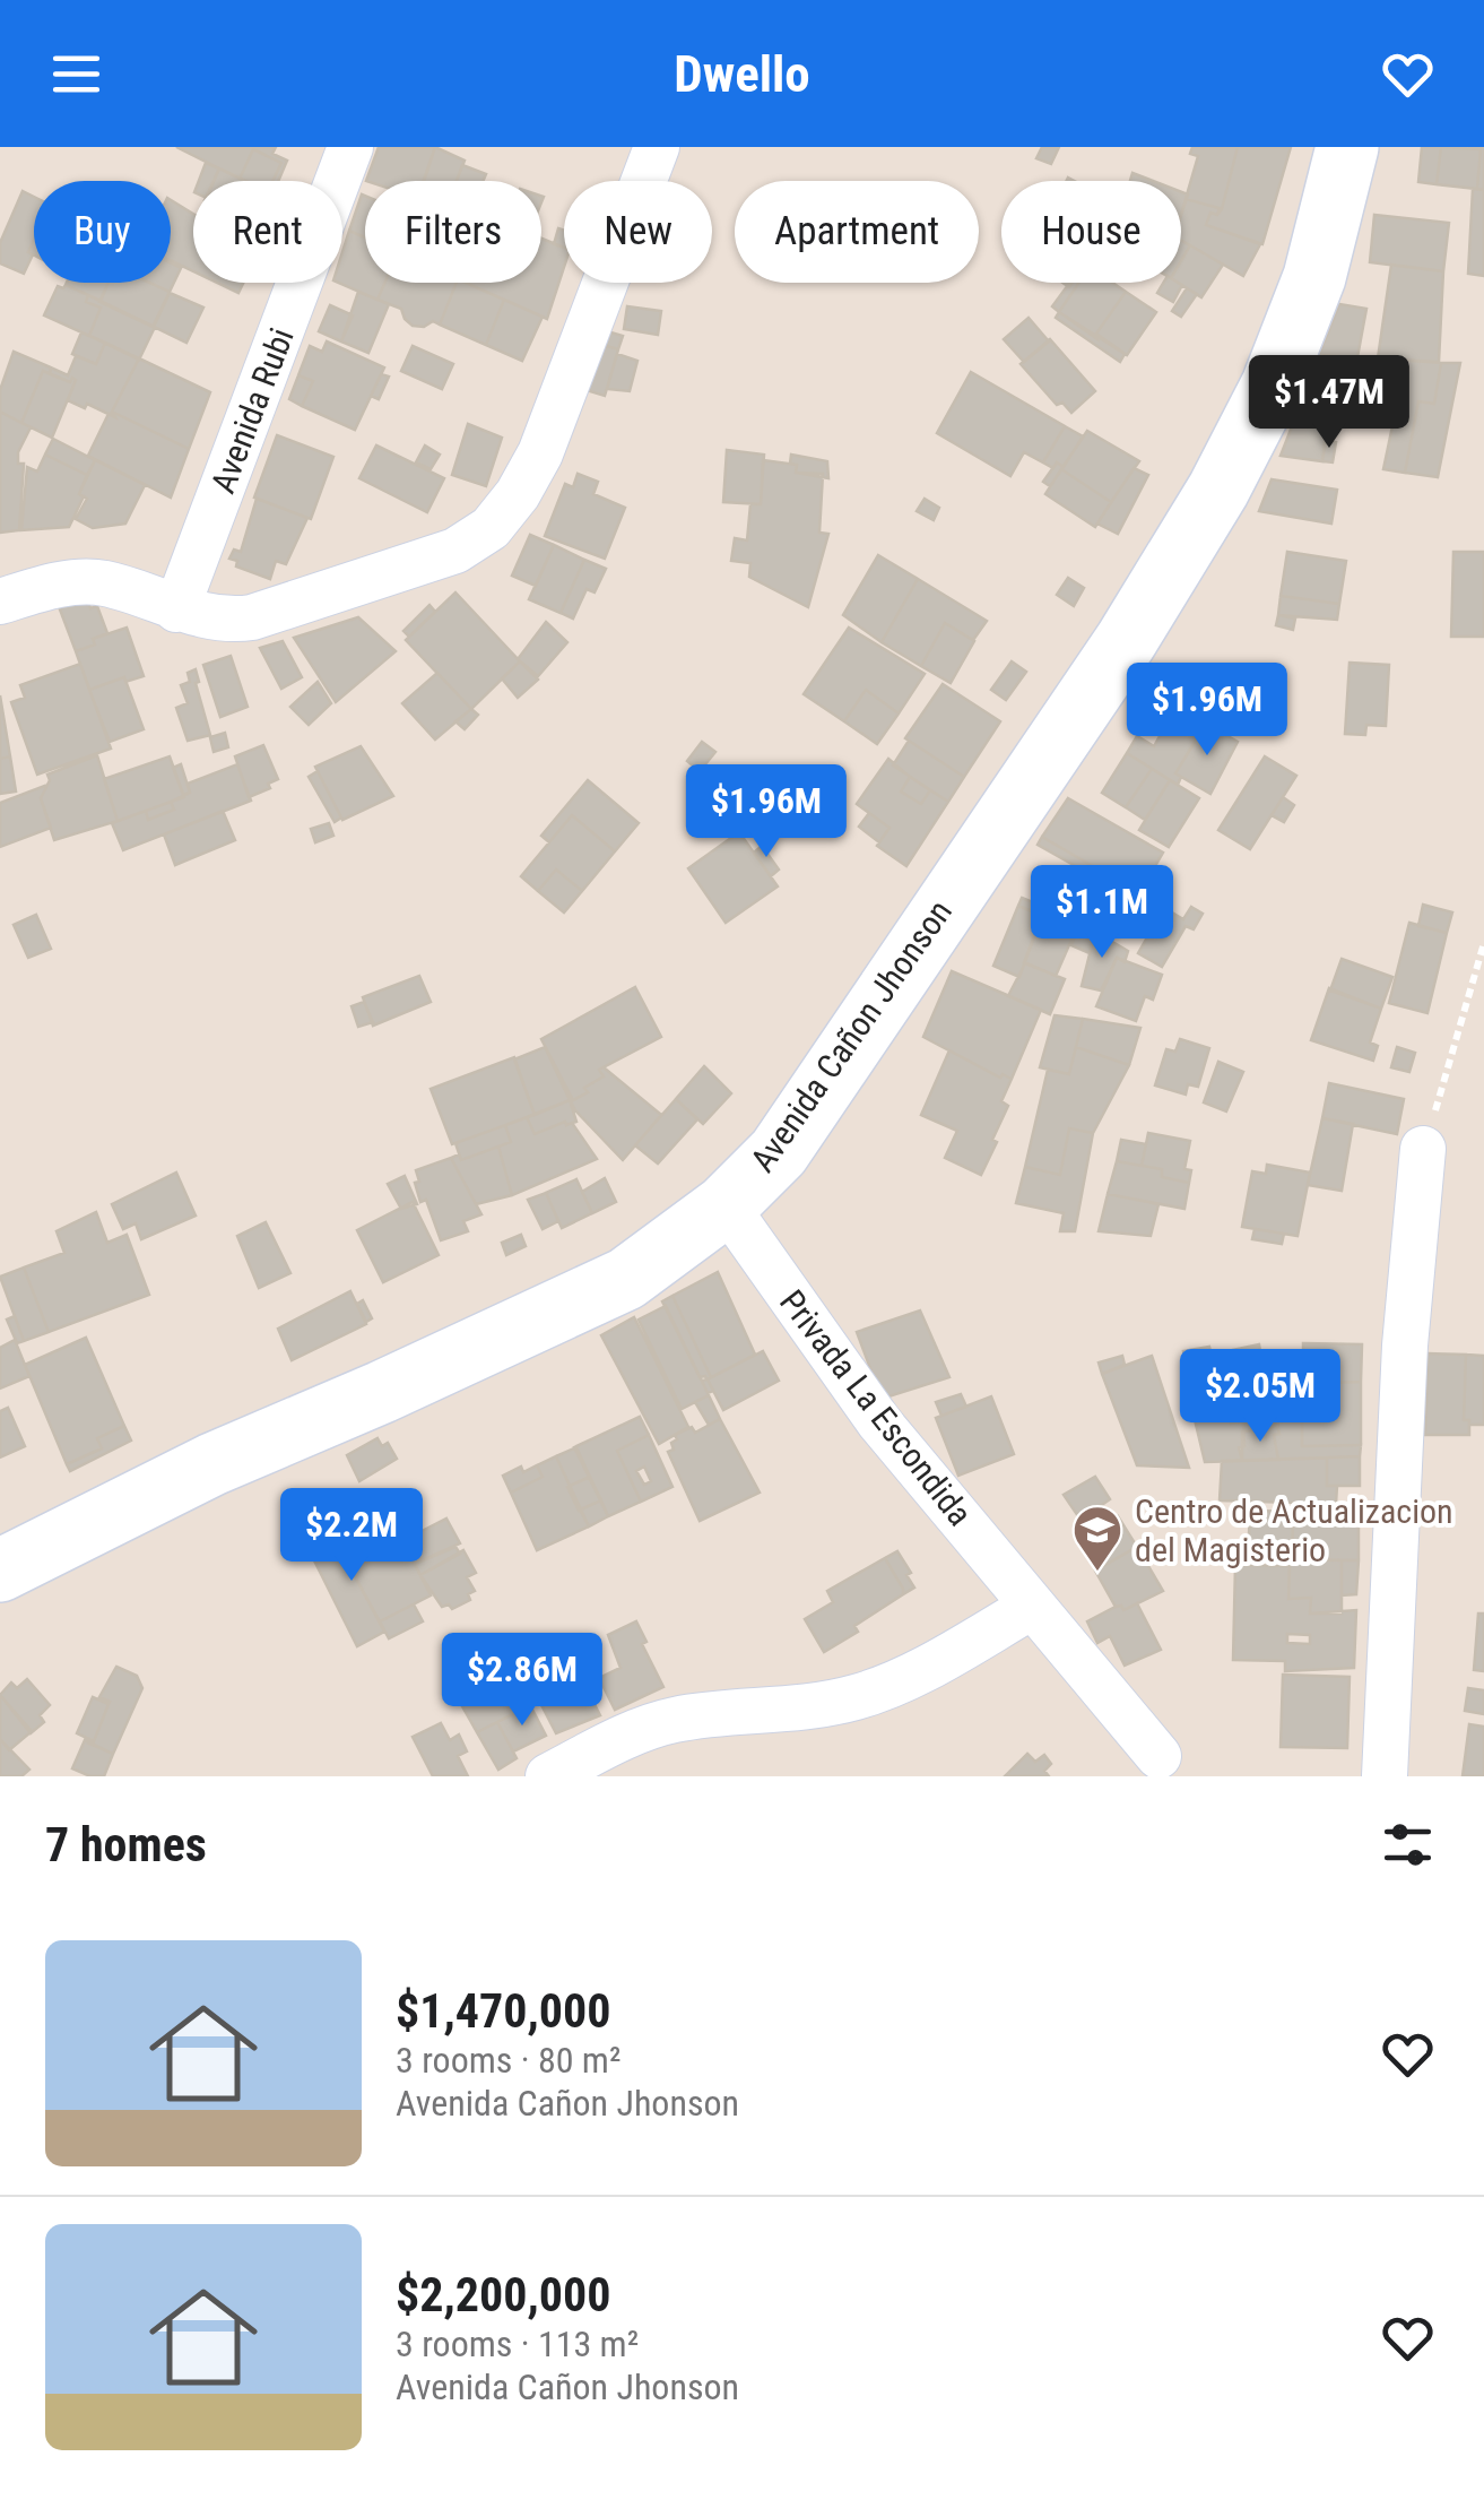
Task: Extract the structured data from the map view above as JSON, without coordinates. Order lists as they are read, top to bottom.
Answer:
{
  "streets": {
    "main road": ["Avenida Cañon Jhonson"],
    "street": ["Avenida Rubi", "Privada La Escondida"]
  },
  "crossings": [
    ["Avenida Cañon Jhonson", "Privada La Escondida"]
  ],
  "places": {
    "school or university": ["Centro de Actualizacion del Magisterio"]
  },
  "page": {
    "header": "Dwello",
    "chip": [
      "Buy",
      "Rent",
      "Filters",
      "New",
      "Apartment",
      "House"
    ],
    "price": [
      "$1.47M",
      "$1.96M",
      "$1.96M",
      "$1.1M",
      "$2.05M",
      "$2.2M",
      "$2.86M"
    ],
    "heading": "7 homes",
    "list": [
      {
        "name": "$1,470,000",
        "note": "3 rooms · 80 m² · Avenida Cañon Jhonson"
      },
      {
        "name": "$2,200,000",
        "note": "3 rooms · 113 m² · Avenida Cañon Jhonson"
      }
    ]
  }
}
